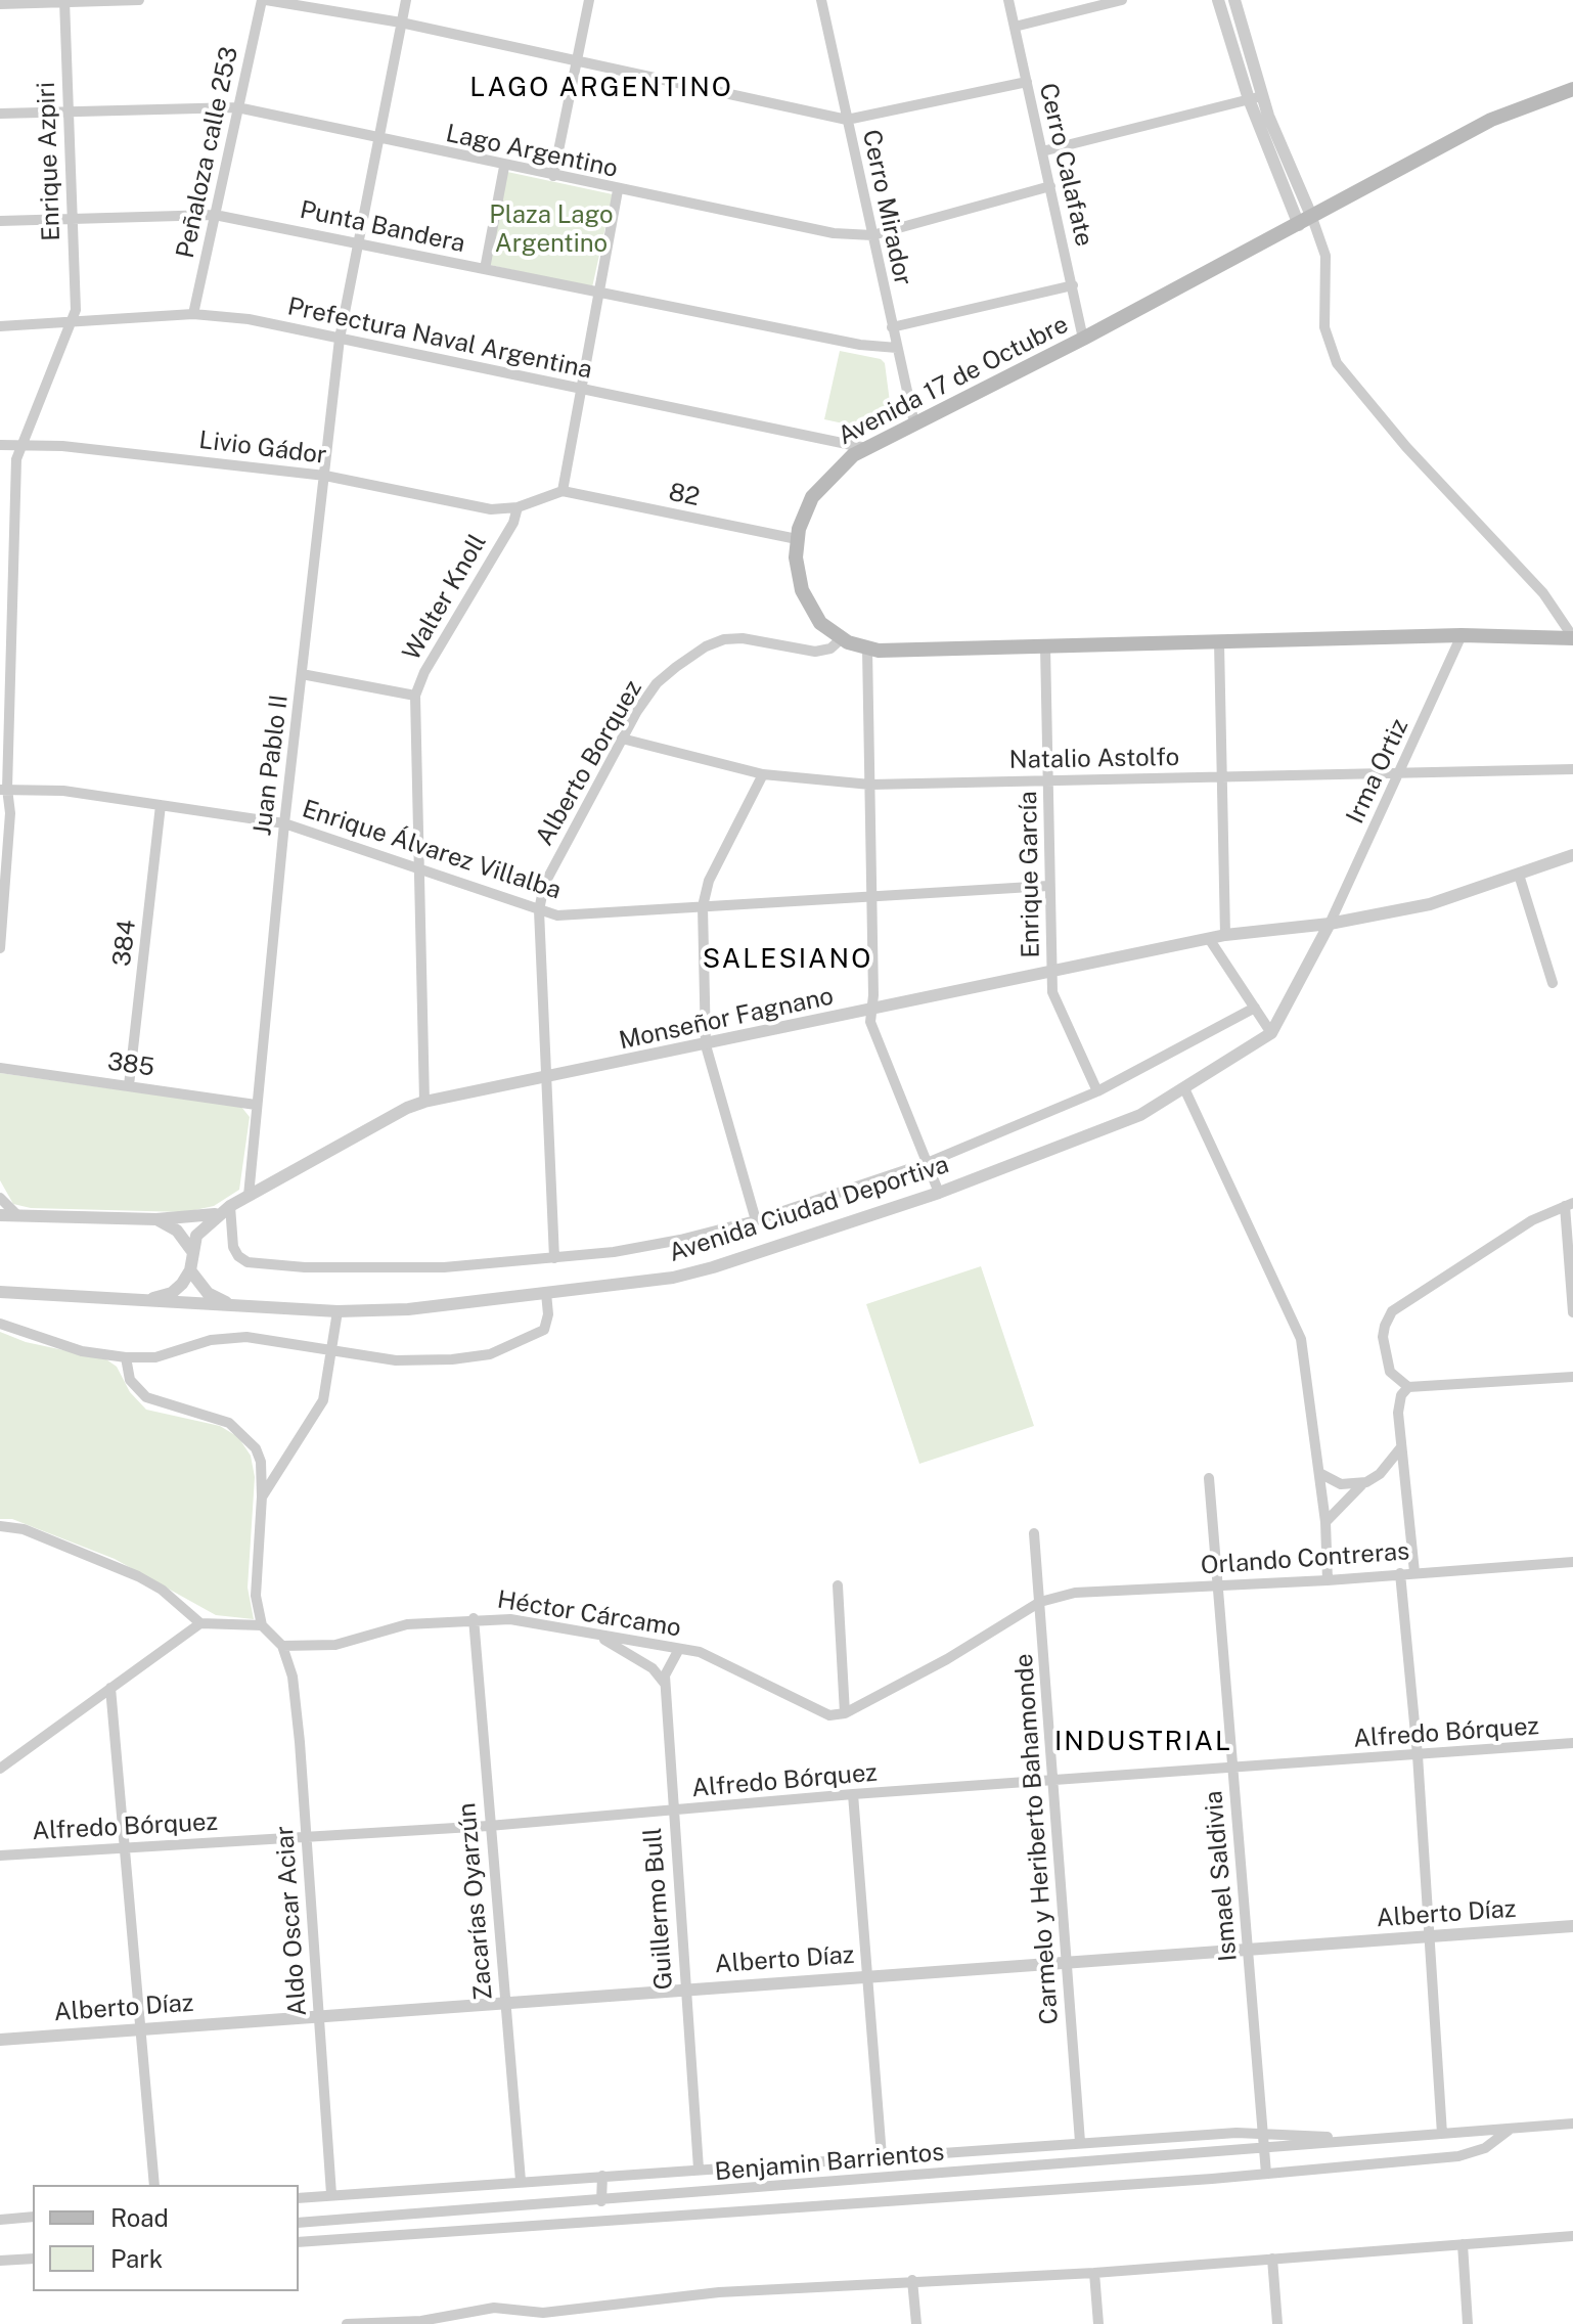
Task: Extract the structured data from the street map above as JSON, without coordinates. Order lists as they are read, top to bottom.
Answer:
{
  "streets": {
    "main road": ["Avenida 17 de Octubre"],
    "street": [
      "Lago Argentino",
      "Peñaloza calle 253",
      "Enrique Azpiri",
      "Cerro Calafate",
      "Cerro Mirador",
      "Punta Bandera",
      "Prefectura Naval Argentina",
      "Livio Gádor",
      "82",
      "Walter Knoll",
      "Natalio Astolfo",
      "Alberto Borquez",
      "Juan Pablo II",
      "Irma Ortiz",
      "Enrique Álvarez Villalba",
      "Enrique García",
      "384",
      "Monseñor Fagnano",
      "385",
      "Avenida Ciudad Deportiva",
      "Orlando Contreras",
      "Héctor Cárcamo",
      "Alfredo Bórquez",
      "Carmelo y Heriberto Bahamonde",
      "Ismael Saldivia",
      "Zacarías Oyarzún",
      "Guillermo Bull",
      "Alberto Díaz",
      "Aldo Oscar Aciar",
      "Benjamin Barrientos"
    ]
  },
  "crossings": [
    ["Lago Argentino", "Peñaloza calle 253"],
    ["Lago Argentino", "Enrique Azpiri"],
    ["Lago Argentino", "Cerro Calafate"],
    ["Lago Argentino", "Cerro Mirador"],
    ["Lago Argentino", "Juan Pablo II"],
    ["Peñaloza calle 253", "Punta Bandera"],
    ["Peñaloza calle 253", "Prefectura Naval Argentina"],
    ["Enrique Azpiri", "Punta Bandera"],
    ["Enrique Azpiri", "Prefectura Naval Argentina"],
    ["Enrique Azpiri", "Livio Gádor"],
    ["Enrique Azpiri", "Enrique Álvarez Villalba"],
    ["Cerro Calafate", "Avenida 17 de Octubre"],
    ["Cerro Mirador", "Punta Bandera"],
    ["Cerro Mirador", "Avenida 17 de Octubre"],
    ["Punta Bandera", "Juan Pablo II"],
    ["Prefectura Naval Argentina", "Avenida 17 de Octubre"],
    ["Prefectura Naval Argentina", "Juan Pablo II"],
    ["Avenida 17 de Octubre", "82"],
    ["Avenida 17 de Octubre", "Alberto Borquez"],
    ["Avenida 17 de Octubre", "Irma Ortiz"],
    ["Avenida 17 de Octubre", "Enrique García"],
    ["Livio Gádor", "Walter Knoll"],
    ["Livio Gádor", "Juan Pablo II"],
    ["Walter Knoll", "Enrique Álvarez Villalba"],
    ["Walter Knoll", "Monseñor Fagnano"],
    ["Natalio Astolfo", "Alberto Borquez"],
    ["Natalio Astolfo", "Irma Ortiz"],
    ["Natalio Astolfo", "Enrique García"],
    ["Alberto Borquez", "Enrique Álvarez Villalba"],
    ["Alberto Borquez", "Monseñor Fagnano"],
    ["Alberto Borquez", "Avenida Ciudad Deportiva"],
    ["Juan Pablo II", "Enrique Álvarez Villalba"],
    ["Juan Pablo II", "Monseñor Fagnano"],
    ["Juan Pablo II", "385"],
    ["Irma Ortiz", "Monseñor Fagnano"],
    ["Irma Ortiz", "Avenida Ciudad Deportiva"],
    ["Enrique Álvarez Villalba", "Enrique García"],
    ["Enrique Álvarez Villalba", "384"],
    ["Enrique García", "Monseñor Fagnano"],
    ["Enrique García", "Avenida Ciudad Deportiva"],
    ["384", "385"],
    ["Monseñor Fagnano", "Avenida Ciudad Deportiva"],
    ["Orlando Contreras", "Carmelo y Heriberto Bahamonde"],
    ["Orlando Contreras", "Ismael Saldivia"],
    ["Héctor Cárcamo", "Zacarías Oyarzún"],
    ["Héctor Cárcamo", "Guillermo Bull"],
    ["Héctor Cárcamo", "Aldo Oscar Aciar"],
    ["Alfredo Bórquez", "Carmelo y Heriberto Bahamonde"],
    ["Alfredo Bórquez", "Ismael Saldivia"],
    ["Alfredo Bórquez", "Zacarías Oyarzún"],
    ["Alfredo Bórquez", "Guillermo Bull"],
    ["Alfredo Bórquez", "Aldo Oscar Aciar"],
    ["Carmelo y Heriberto Bahamonde", "Alberto Díaz"],
    ["Carmelo y Heriberto Bahamonde", "Benjamin Barrientos"],
    ["Ismael Saldivia", "Alberto Díaz"],
    ["Ismael Saldivia", "Benjamin Barrientos"],
    ["Zacarías Oyarzún", "Alberto Díaz"],
    ["Zacarías Oyarzún", "Benjamin Barrientos"],
    ["Guillermo Bull", "Alberto Díaz"],
    ["Guillermo Bull", "Benjamin Barrientos"],
    ["Alberto Díaz", "Aldo Oscar Aciar"],
    ["Aldo Oscar Aciar", "Benjamin Barrientos"]
  ],
  "districts": ["LAGO ARGENTINO", "SALESIANO", "INDUSTRIAL"],
  "parks": ["Plaza Lago Argentino"],
  "legend": ["Road", "Park"]
}
